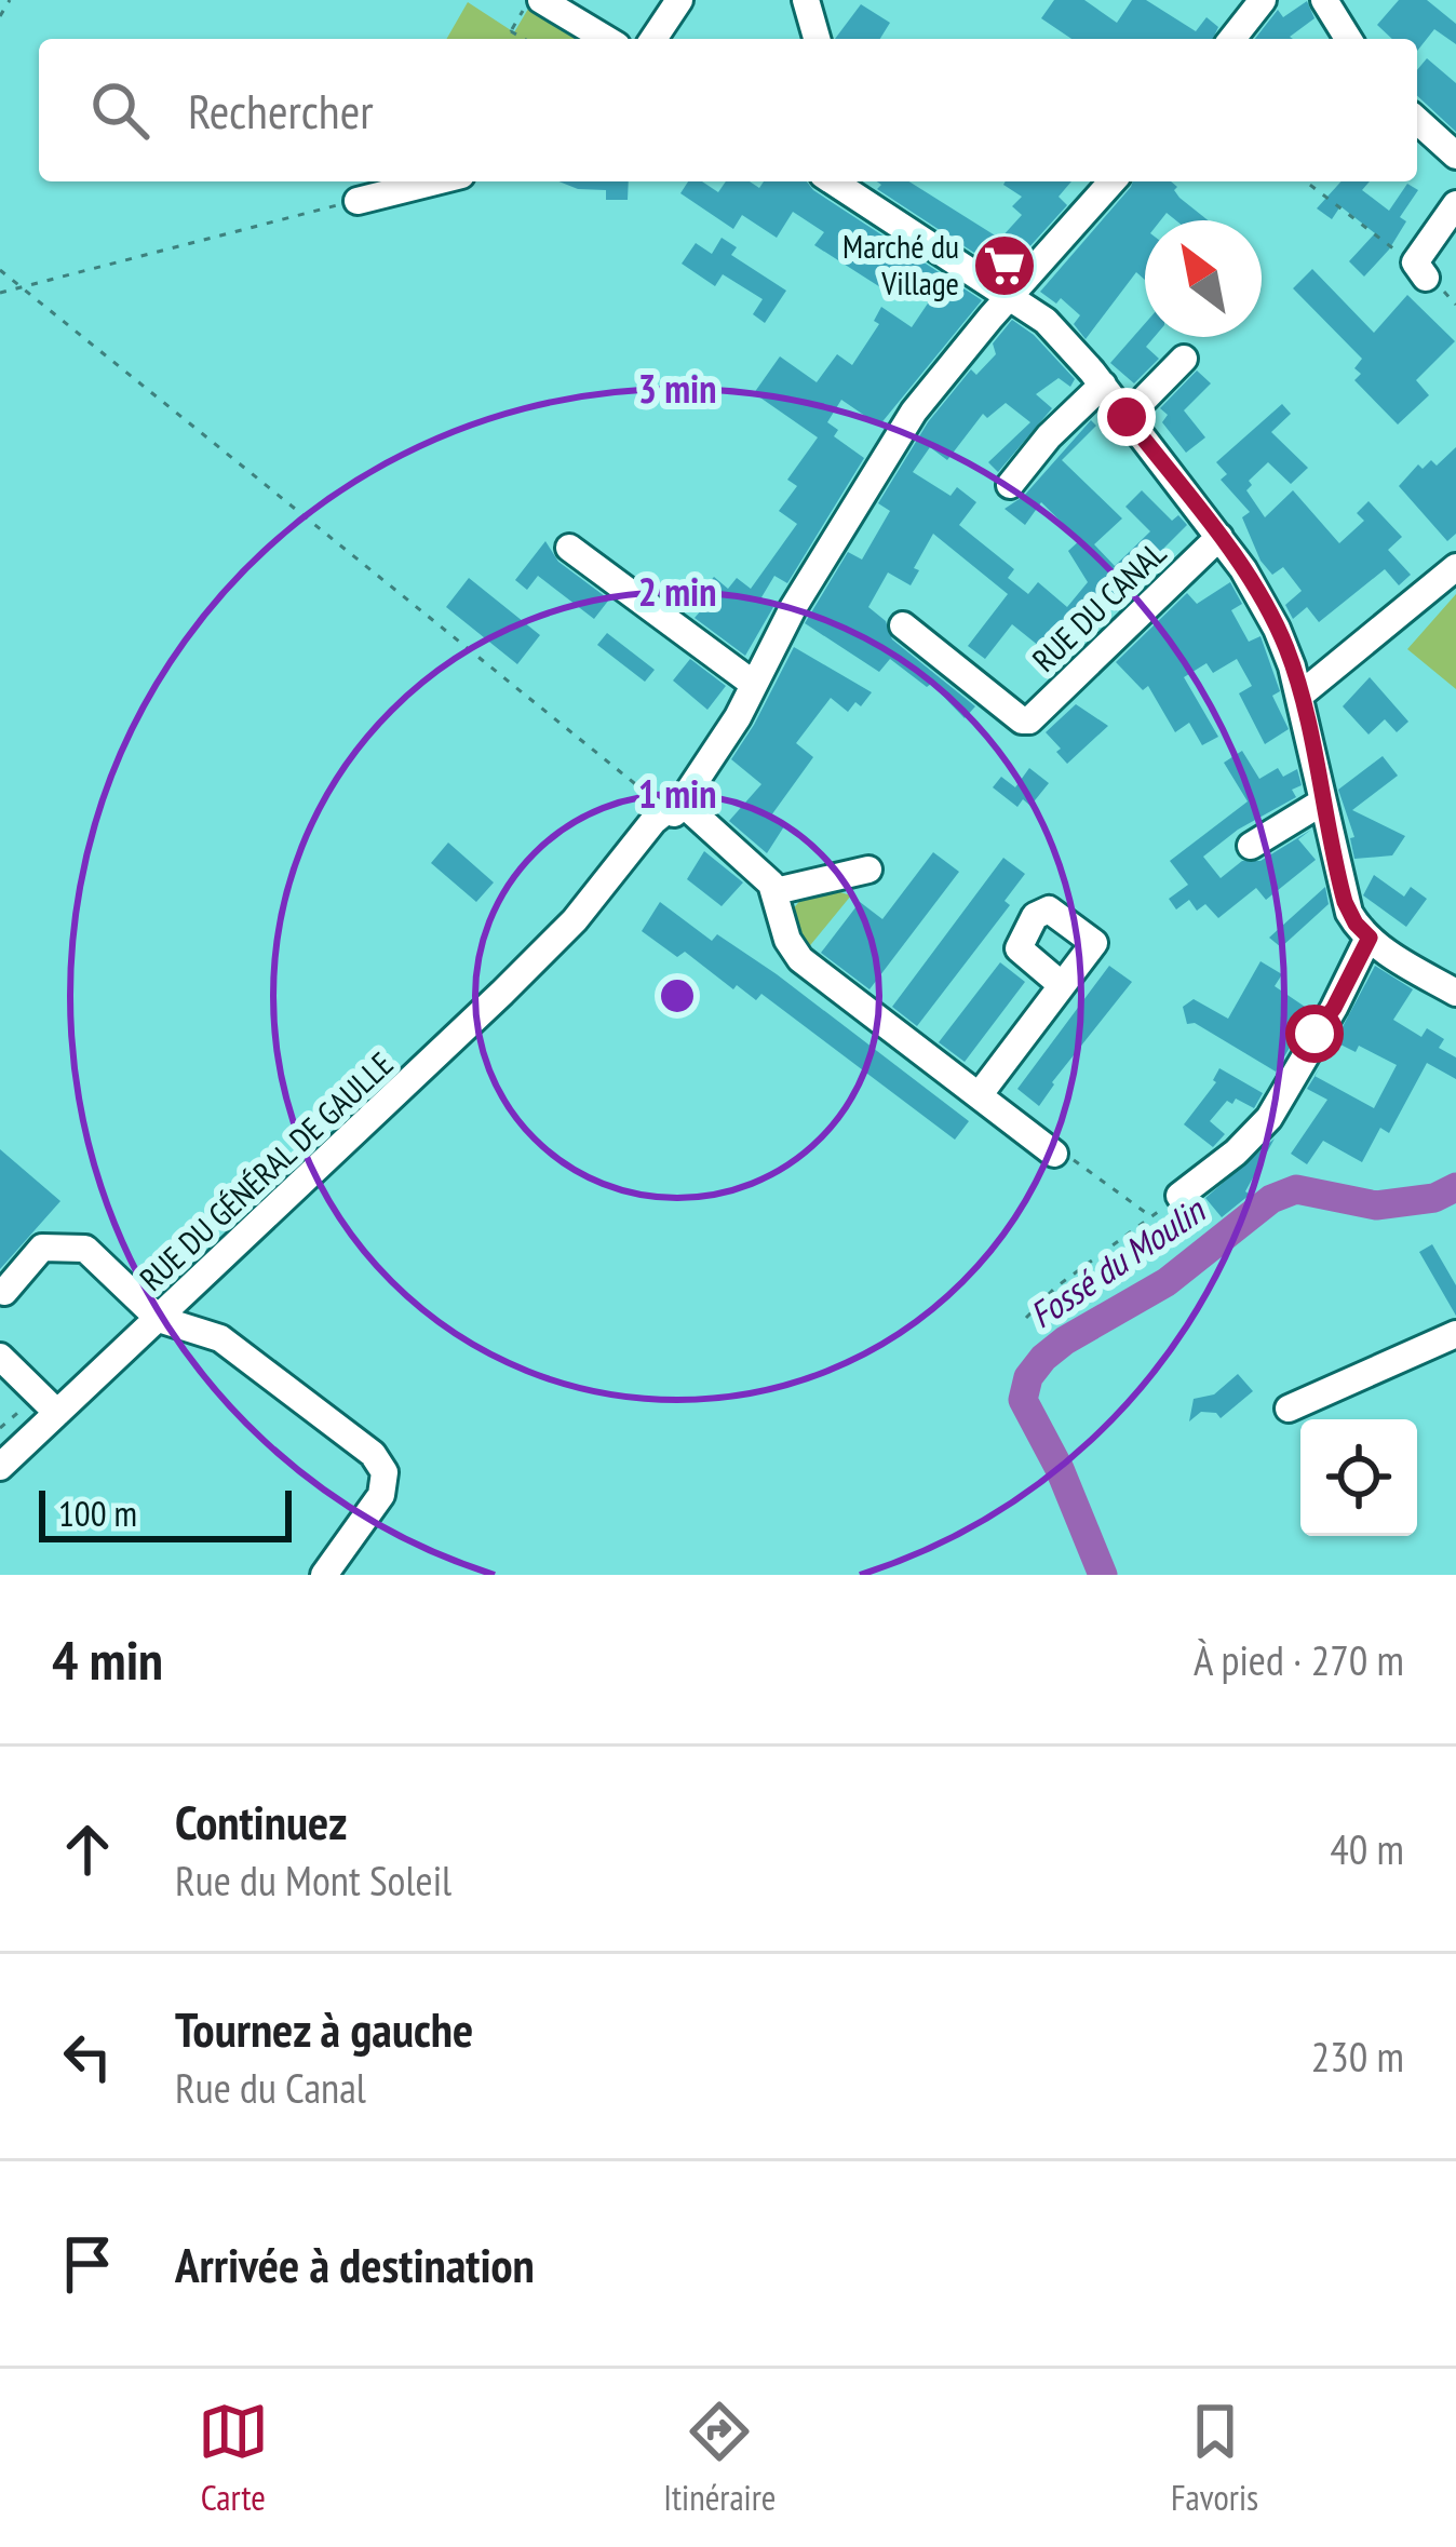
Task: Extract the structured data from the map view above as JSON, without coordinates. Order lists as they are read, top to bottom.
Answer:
{
  "streets": {
    "street": ["RUE DU CANAL", "RUE DU GÉNÉRAL DE GAULLE"]
  },
  "water": ["Fossé du Moulin"],
  "places": {
    "supermarket": ["Marché du Village"]
  },
  "scale_bar": "100 m",
  "north": "top left",
  "page": {
    "search": "Rechercher",
    "scale": "100 m",
    "heading": ["4 min", "À pied · 270 m"],
    "list": [
      ["Continuez", "Rue du Mont Soleil", "40 m"],
      ["Tournez à gauche", "Rue du Canal", "230 m"],
      "Arrivée à destination"
    ],
    "nav": ["Carte", "Itinéraire", "Favoris"]
  },
  "rings": ["3 min", "2 min", "1 min"]
}
